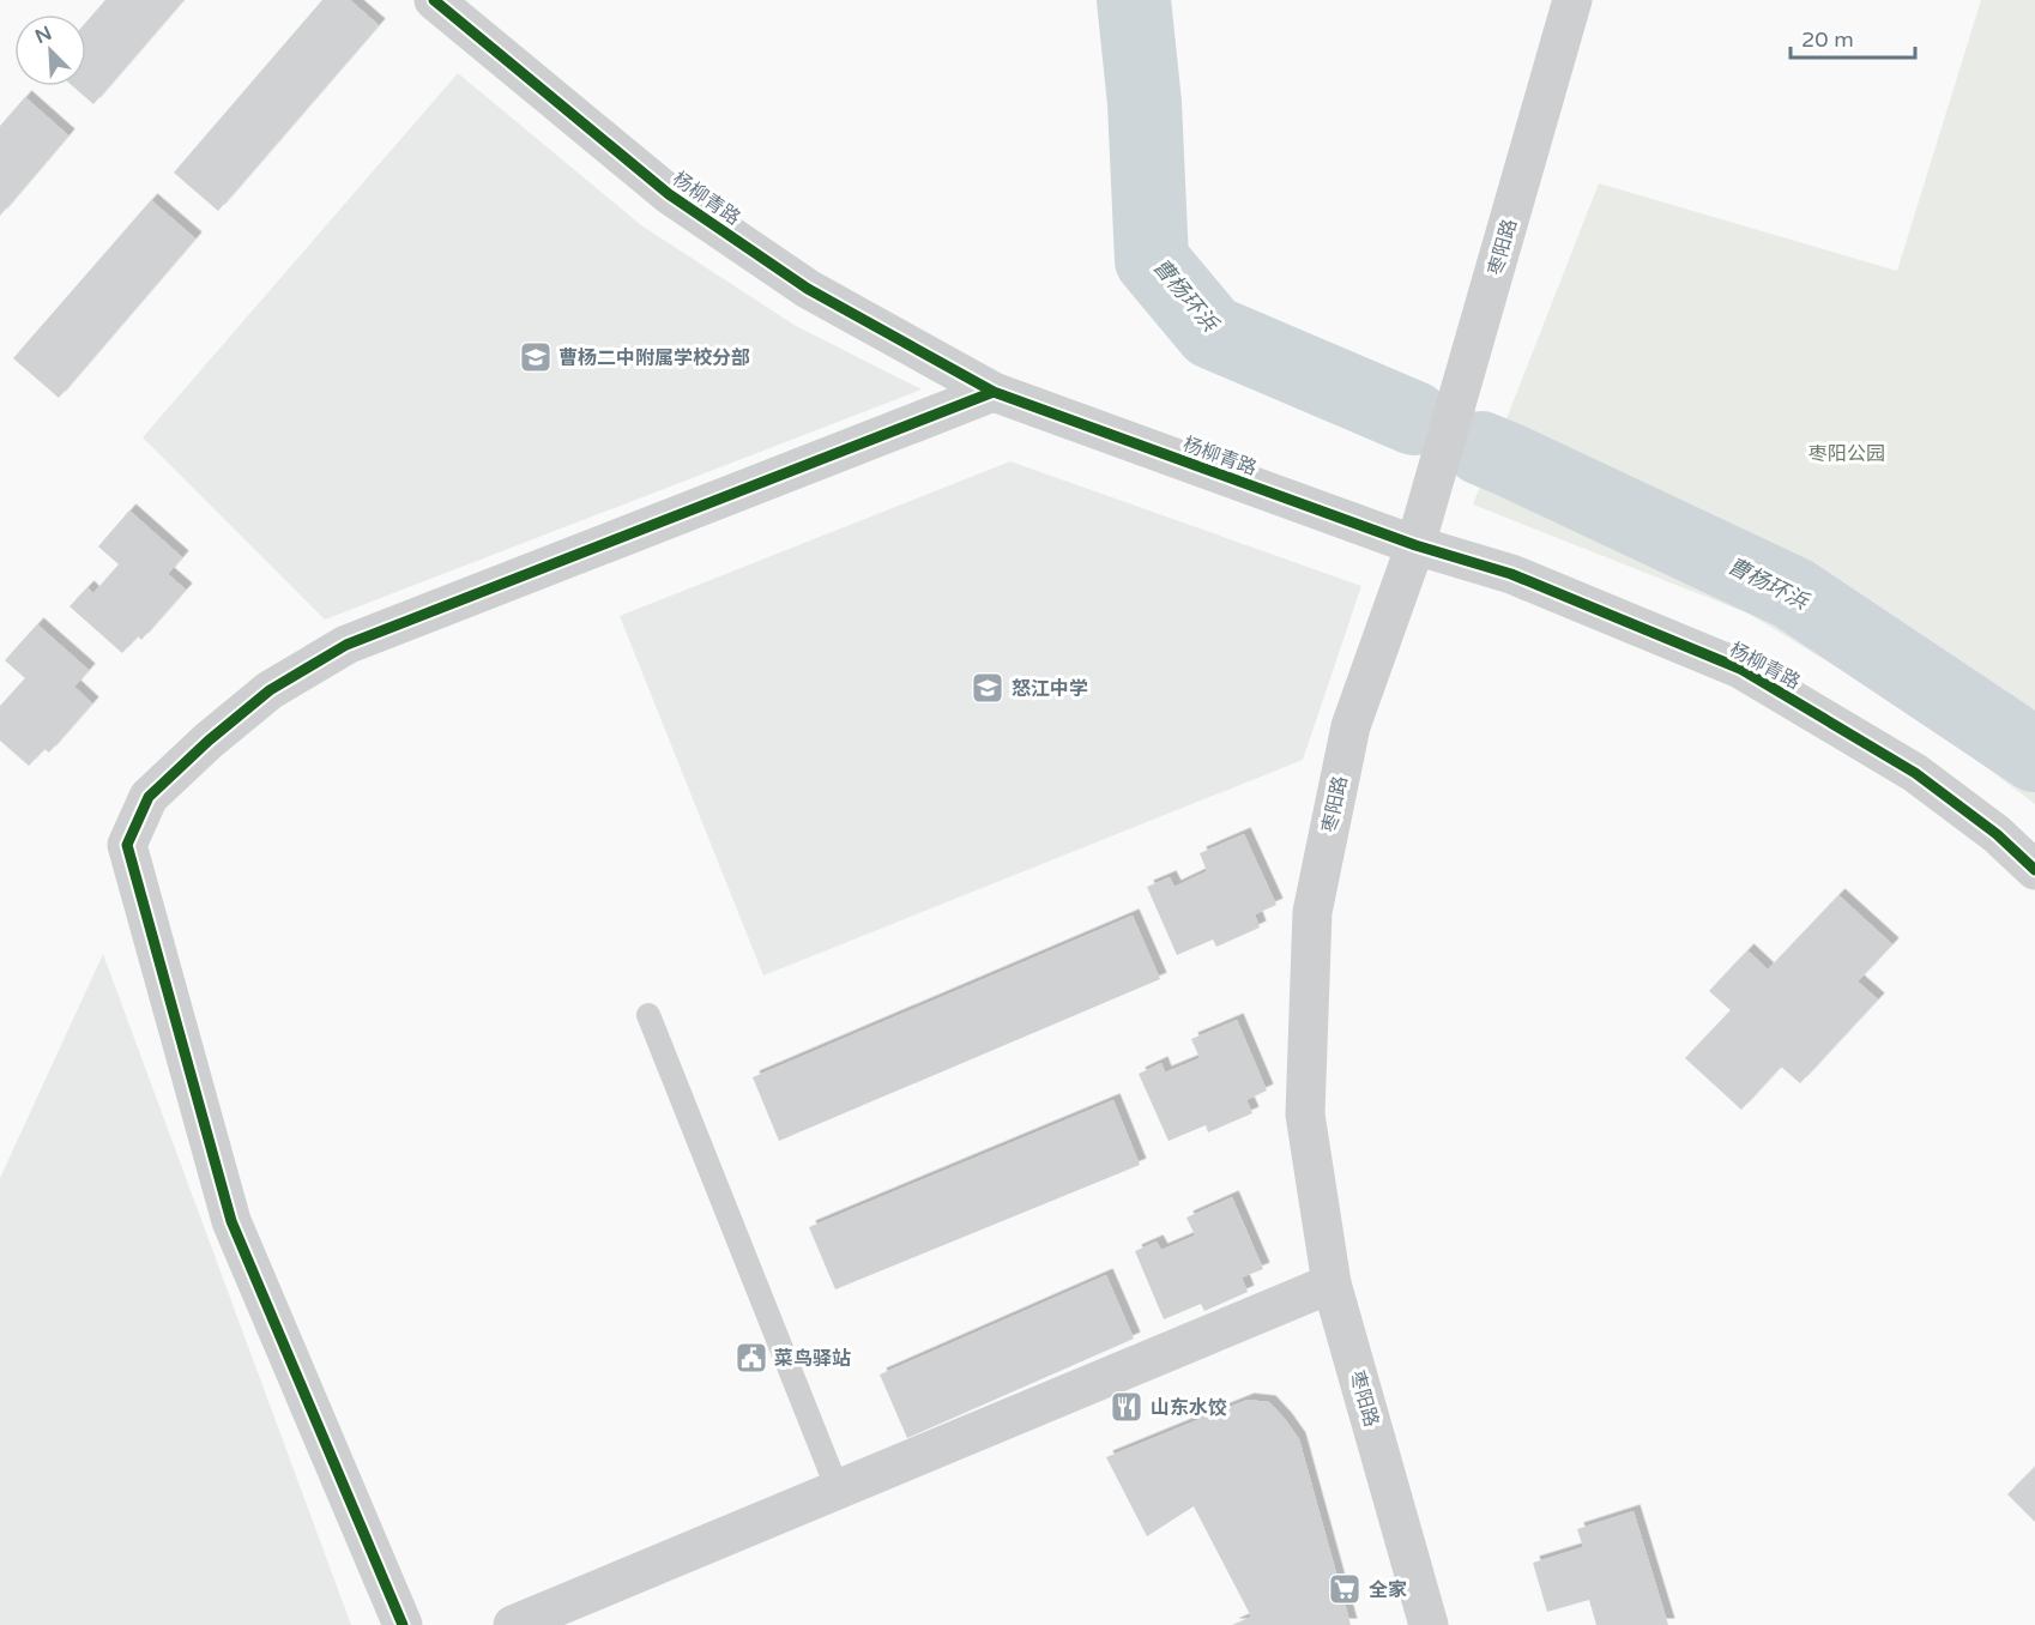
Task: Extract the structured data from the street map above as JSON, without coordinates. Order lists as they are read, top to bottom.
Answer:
{
  "streets": {
    "street": ["杨柳青路", "枣阳路"]
  },
  "crossings": [
    ["杨柳青路", "枣阳路"]
  ],
  "water": ["曹杨环浜"],
  "parks": ["枣阳公园"],
  "places": {
    "school or university": ["曹杨二中附属学校分部", "怒江中学"],
    "public building": ["菜鸟驿站"],
    "restaurant": ["山东水饺"],
    "supermarket": ["全家"]
  },
  "scale_bar": "20 m",
  "north": "top left"
}
